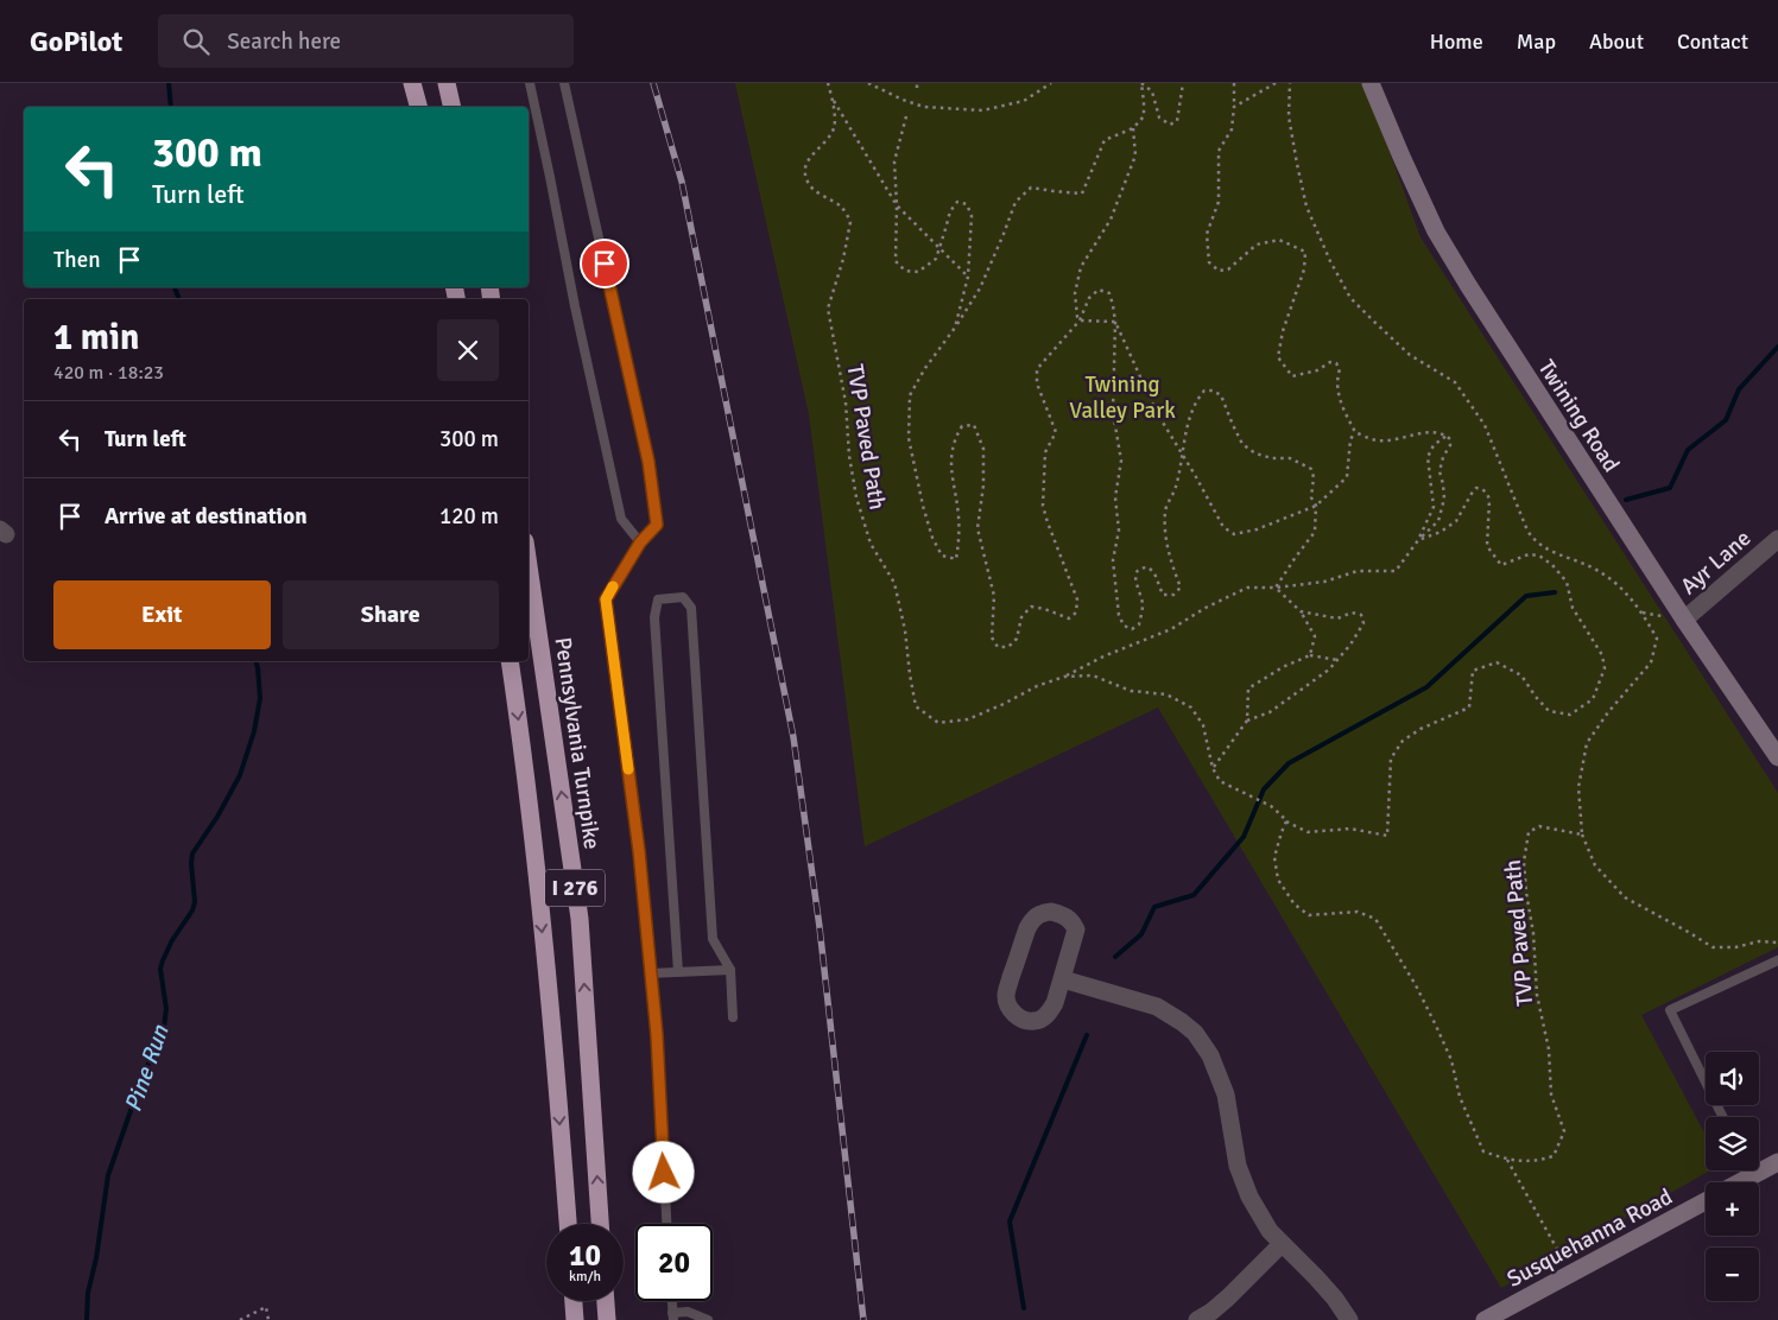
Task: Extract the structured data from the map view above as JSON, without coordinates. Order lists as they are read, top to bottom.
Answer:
{
  "streets": {
    "highway": ["Pennsylvania Turnpike", "I 276"],
    "street": ["Twining Road", "Ayr Lane", "Susquehanna Road"],
    "path": ["TVP Paved Path"]
  },
  "crossings": [
    ["Twining Road", "Ayr Lane"]
  ],
  "water": ["Pine Run"],
  "parks": ["Twining Valley Park"],
  "page": {
    "header": "GoPilot",
    "search": "Search here",
    "nav": [
      "Home",
      "Map",
      "About",
      "Contact"
    ],
    "turn": ["300 m", "Turn left"],
    "then": "Then",
    "heading": ["1 min", "420 m · 18:23"],
    "list": [
      {
        "name": "Turn left",
        "value": "300 m"
      },
      {
        "name": "Arrive at destination",
        "value": "120 m"
      }
    ],
    "buttons": ["Exit", "Share"],
    "map_buttons": ["+", "−"],
    "speed": "10 km/h",
    "limit": "20"
  }
}
